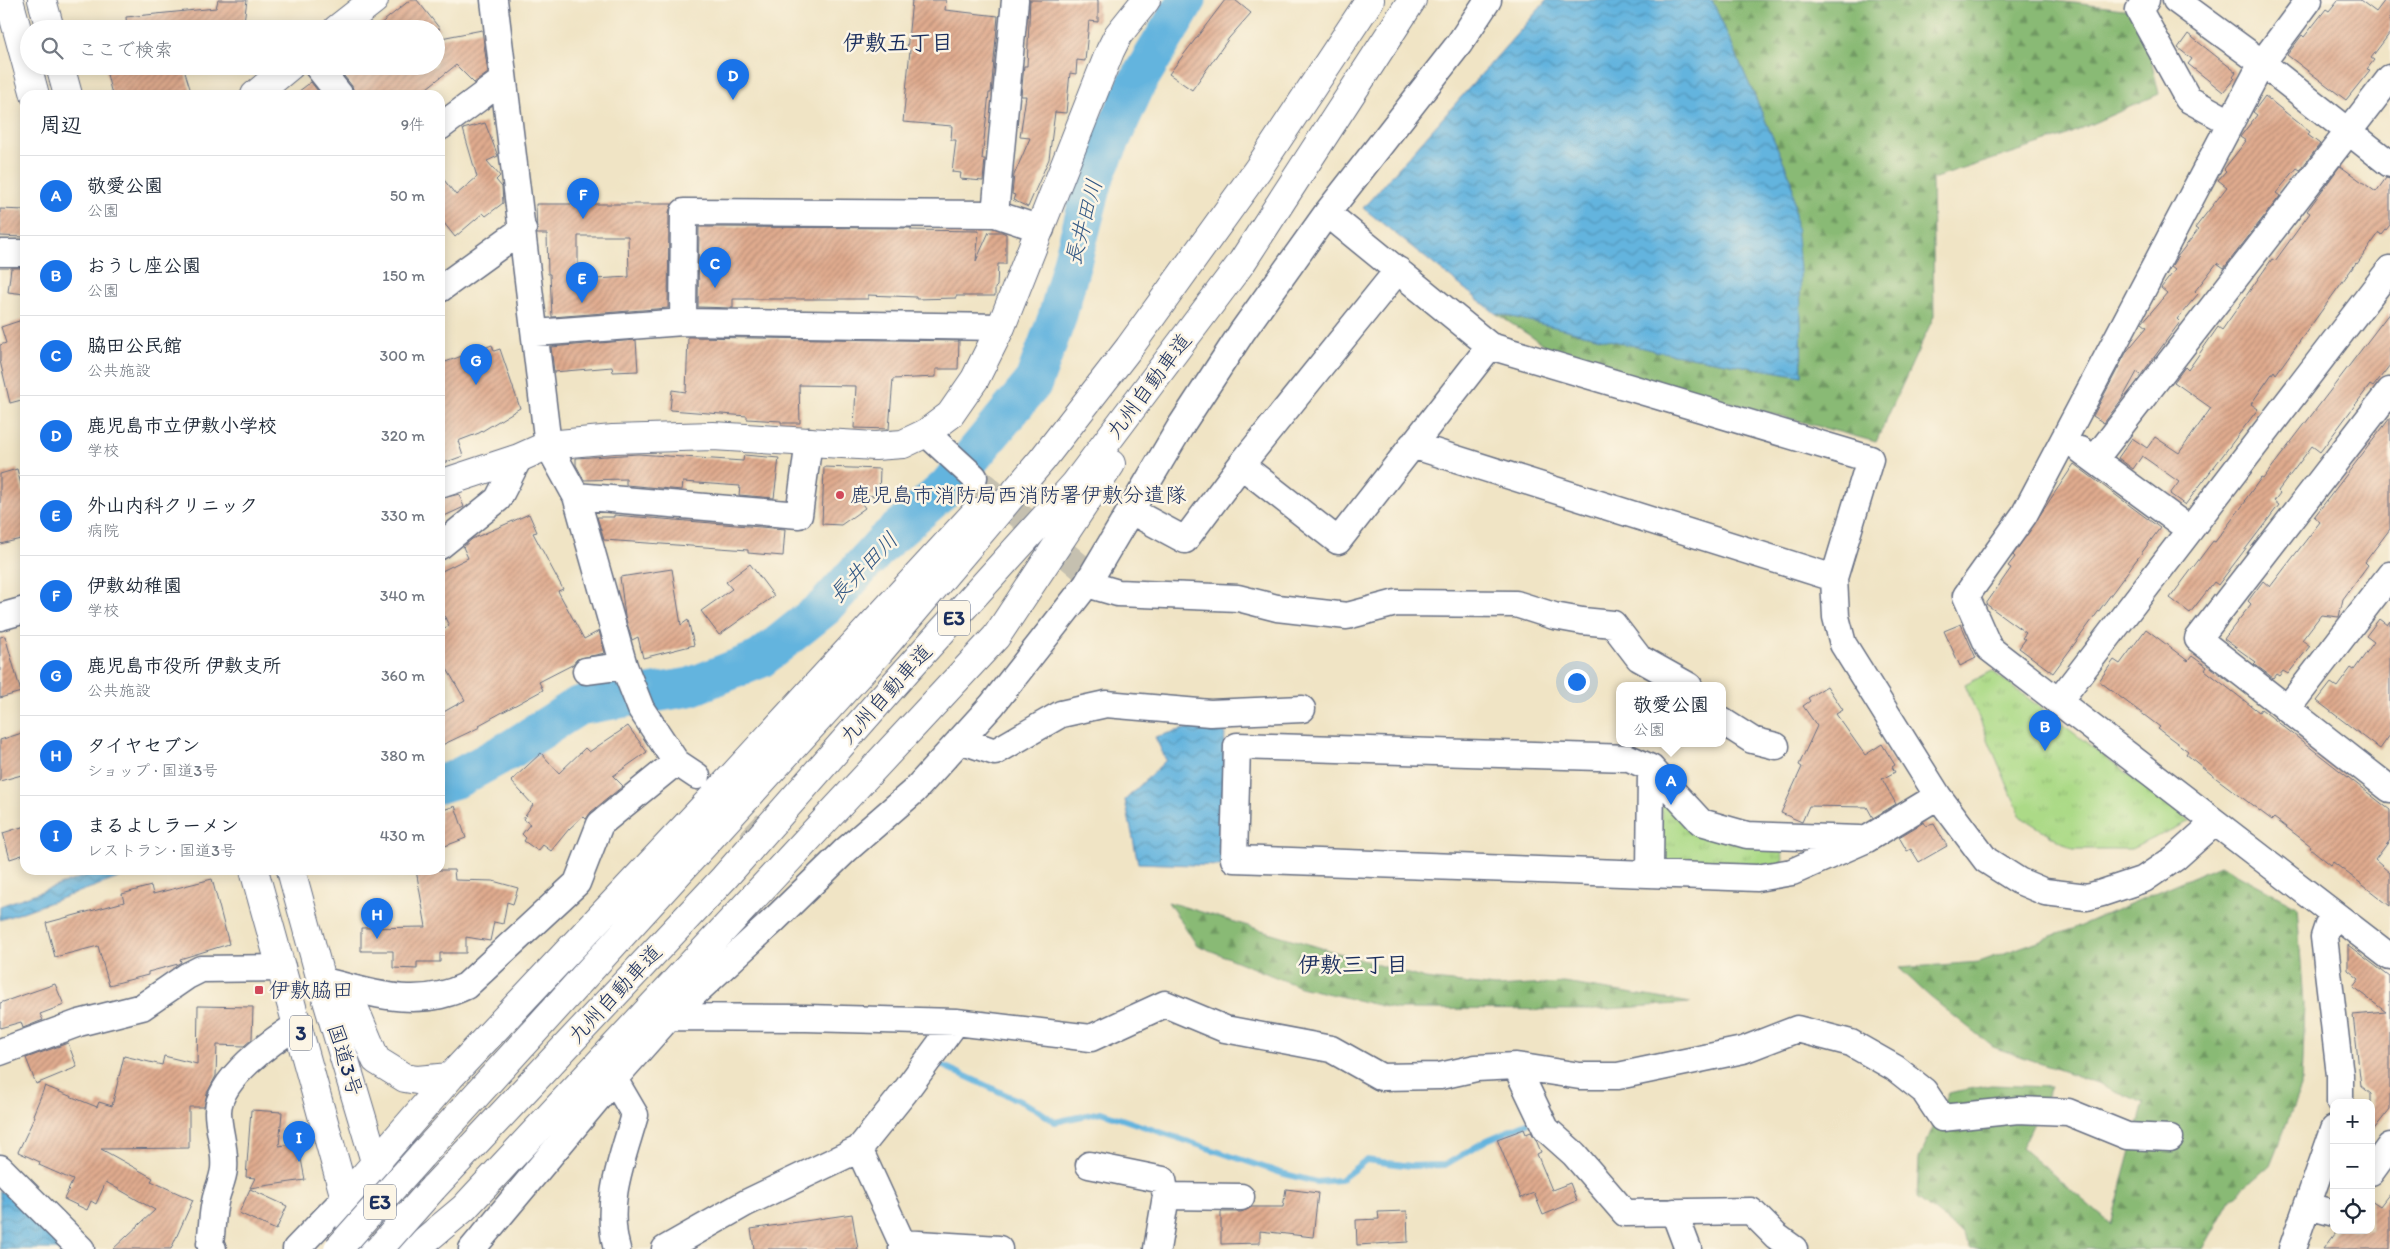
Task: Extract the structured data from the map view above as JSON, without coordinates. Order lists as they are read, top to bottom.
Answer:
{
  "streets": {
    "main road": [
      "九州自動車道",
      "E3",
      "3",
      "国道3号"
    ]
  },
  "districts": ["伊敷五丁目", "伊敷三丁目"],
  "water": ["長井田川"],
  "places": {
    "other": ["鹿児島市消防局西消防署伊敷分遣隊"],
    "transit": ["伊敷脇田"]
  },
  "page": {
    "search": "ここで検索",
    "pins": [
      "D",
      "F",
      "C",
      "E",
      "G",
      "B",
      "A",
      "H",
      "I"
    ],
    "heading": ["周辺", "9件"],
    "list": [
      {
        "mark": "A",
        "name": "敬愛公園",
        "note": "公園",
        "value": "50 m"
      },
      {
        "mark": "B",
        "name": "おうし座公園",
        "note": "公園",
        "value": "150 m"
      },
      {
        "mark": "C",
        "name": "脇田公民館",
        "note": "公共施設",
        "value": "300 m"
      },
      {
        "mark": "D",
        "name": "鹿児島市立伊敷小学校",
        "note": "学校",
        "value": "320 m"
      },
      {
        "mark": "E",
        "name": "外山内科クリニック",
        "note": "病院",
        "value": "330 m"
      },
      {
        "mark": "F",
        "name": "伊敷幼稚園",
        "note": "学校",
        "value": "340 m"
      },
      {
        "mark": "G",
        "name": "鹿児島市役所 伊敷支所",
        "note": "公共施設",
        "value": "360 m"
      },
      {
        "mark": "H",
        "name": "タイヤセブン",
        "note": "ショップ · 国道3号",
        "value": "380 m"
      },
      {
        "mark": "I",
        "name": "まるよしラーメン",
        "note": "レストラン · 国道3号",
        "value": "430 m"
      }
    ],
    "popup": ["敬愛公園", "公園"],
    "map_buttons": ["+", "−"]
  }
}
